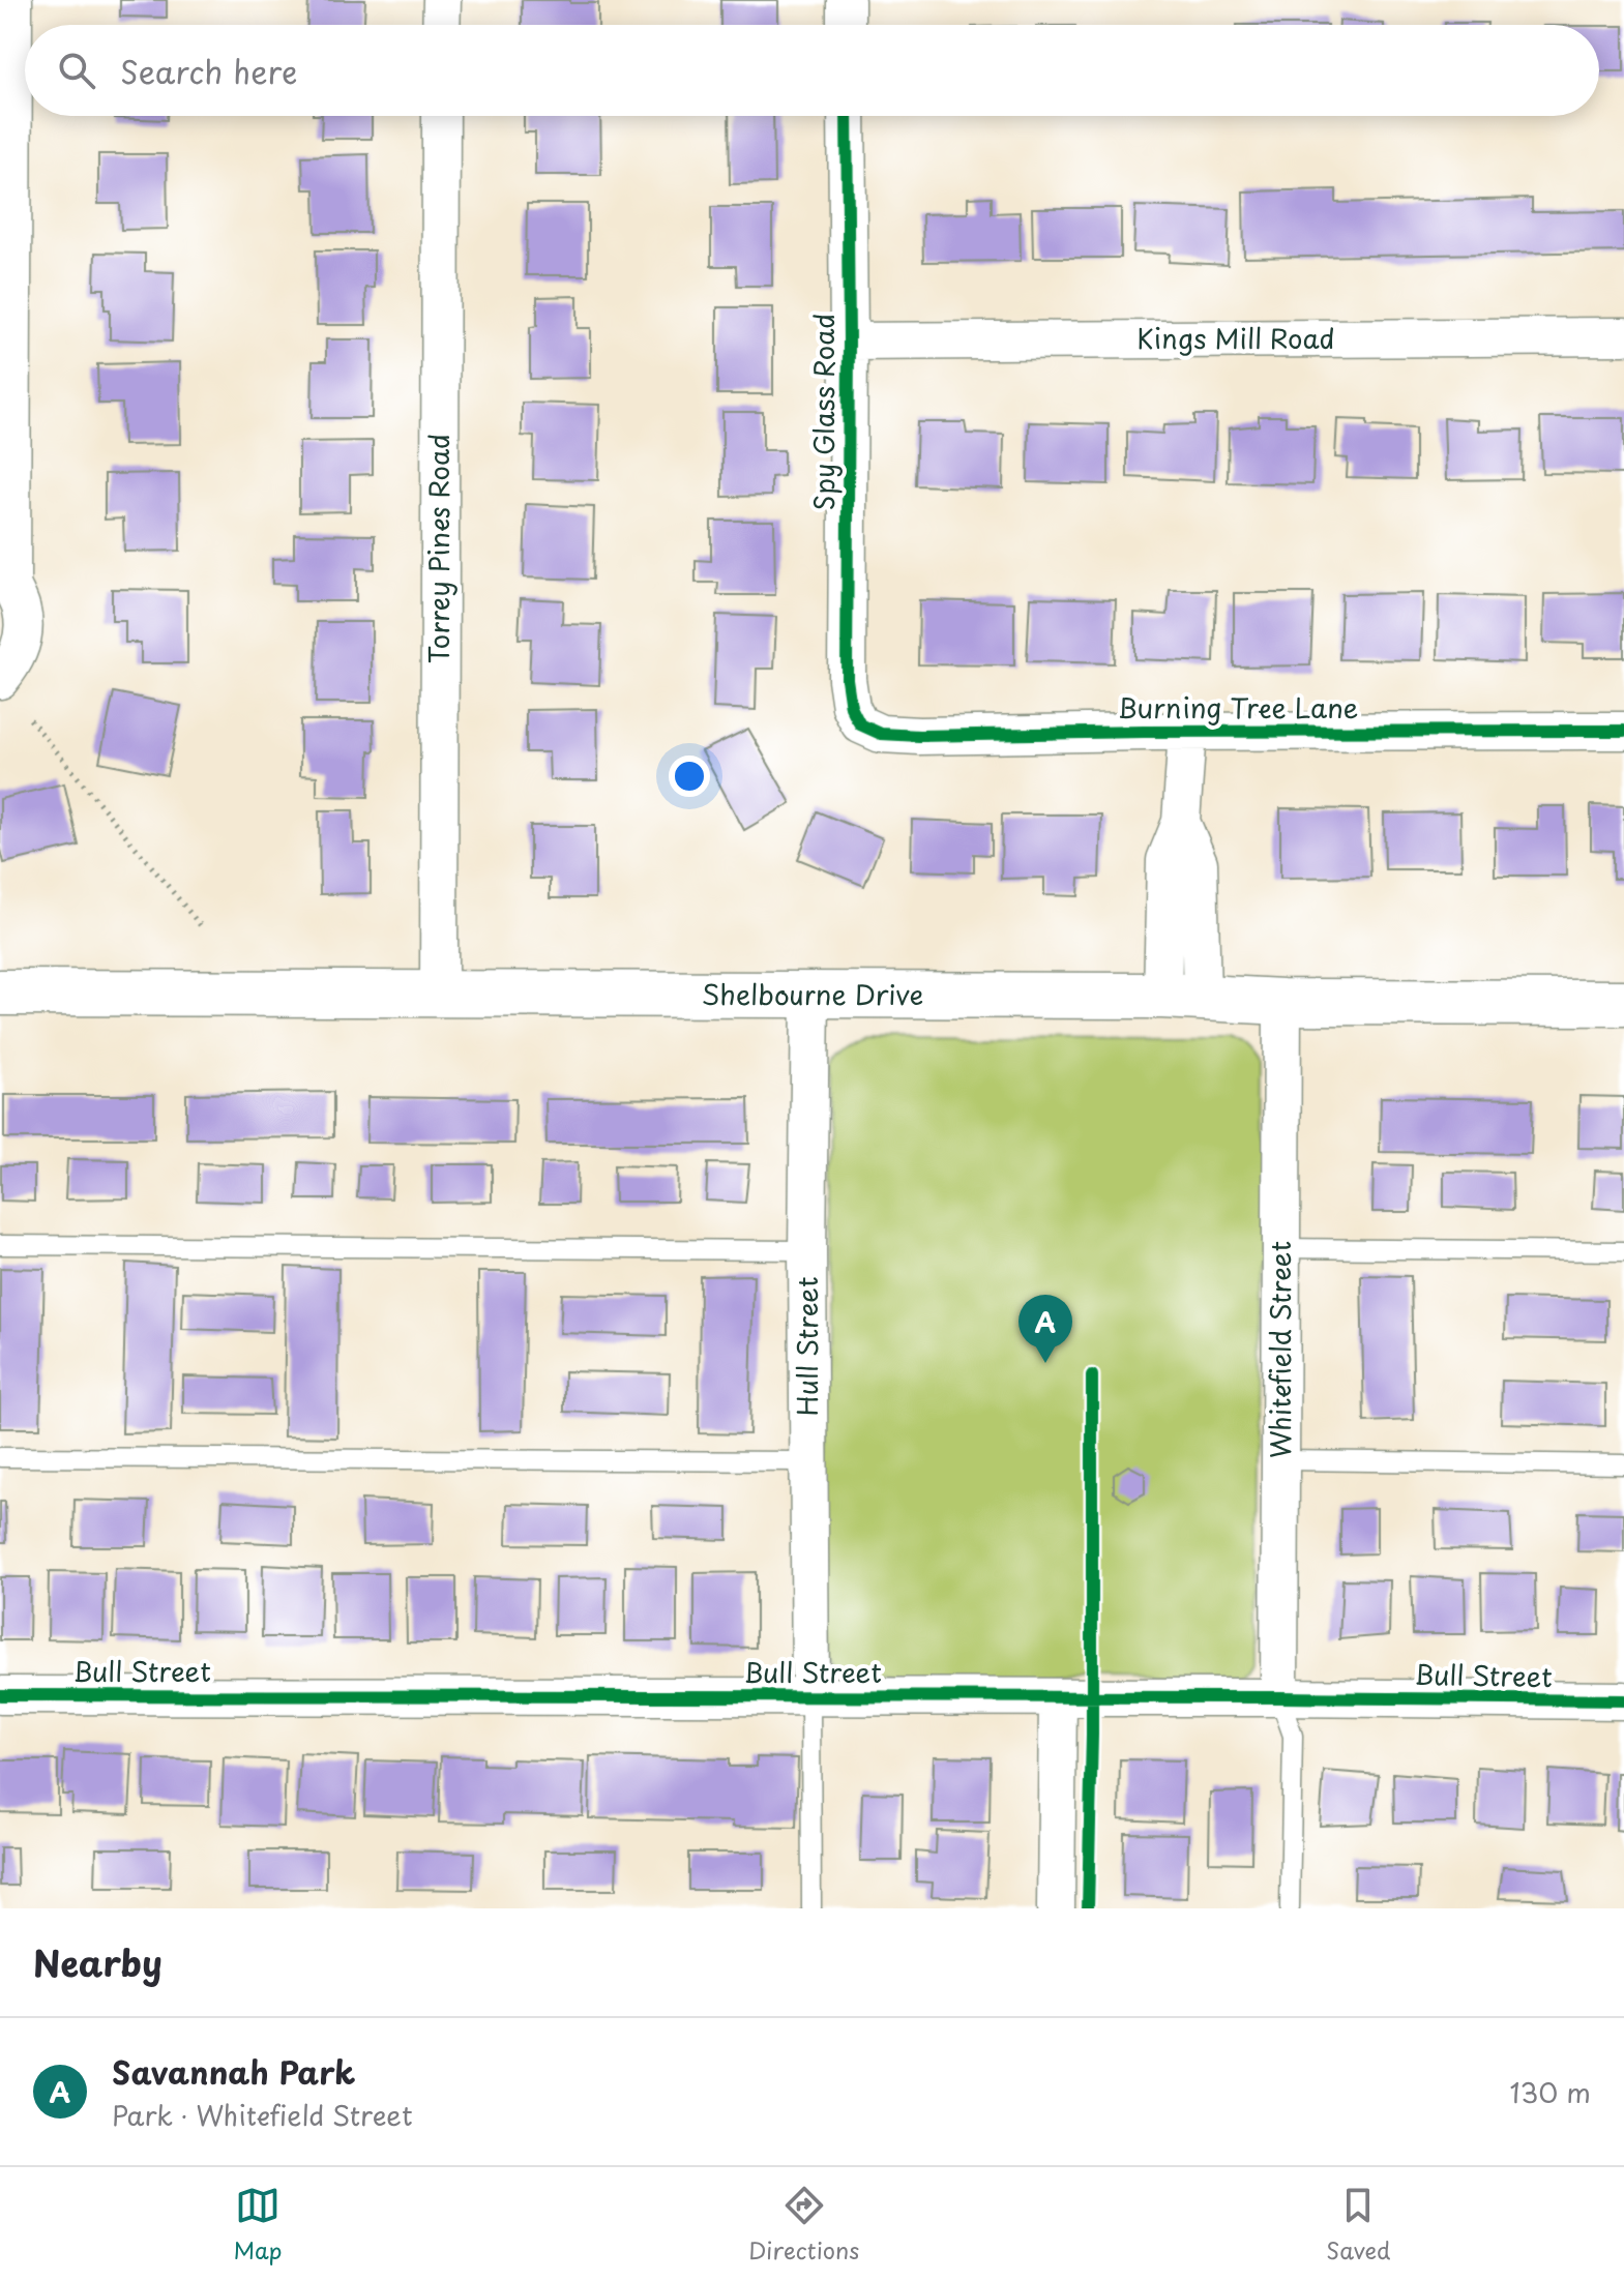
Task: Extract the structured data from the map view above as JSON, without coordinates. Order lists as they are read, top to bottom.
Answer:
{
  "streets": {
    "main road": ["Shelbourne Drive"],
    "street": [
      "Kings Mill Road",
      "Spy Glass Road",
      "Torrey Pines Road",
      "Burning Tree Lane",
      "Hull Street",
      "Whitefield Street",
      "Bull Street"
    ]
  },
  "crossings": [
    ["Kings Mill Road", "Spy Glass Road"],
    ["Spy Glass Road", "Burning Tree Lane"],
    ["Torrey Pines Road", "Shelbourne Drive"],
    ["Shelbourne Drive", "Hull Street"],
    ["Shelbourne Drive", "Whitefield Street"],
    ["Hull Street", "Bull Street"],
    ["Whitefield Street", "Bull Street"]
  ],
  "page": {
    "search": "Search here",
    "pins": "A",
    "heading": "Nearby",
    "list": [
      {
        "mark": "A",
        "name": "Savannah Park",
        "note": "Park · Whitefield Street",
        "value": "130 m"
      }
    ],
    "nav": ["Map", "Directions", "Saved"]
  }
}
